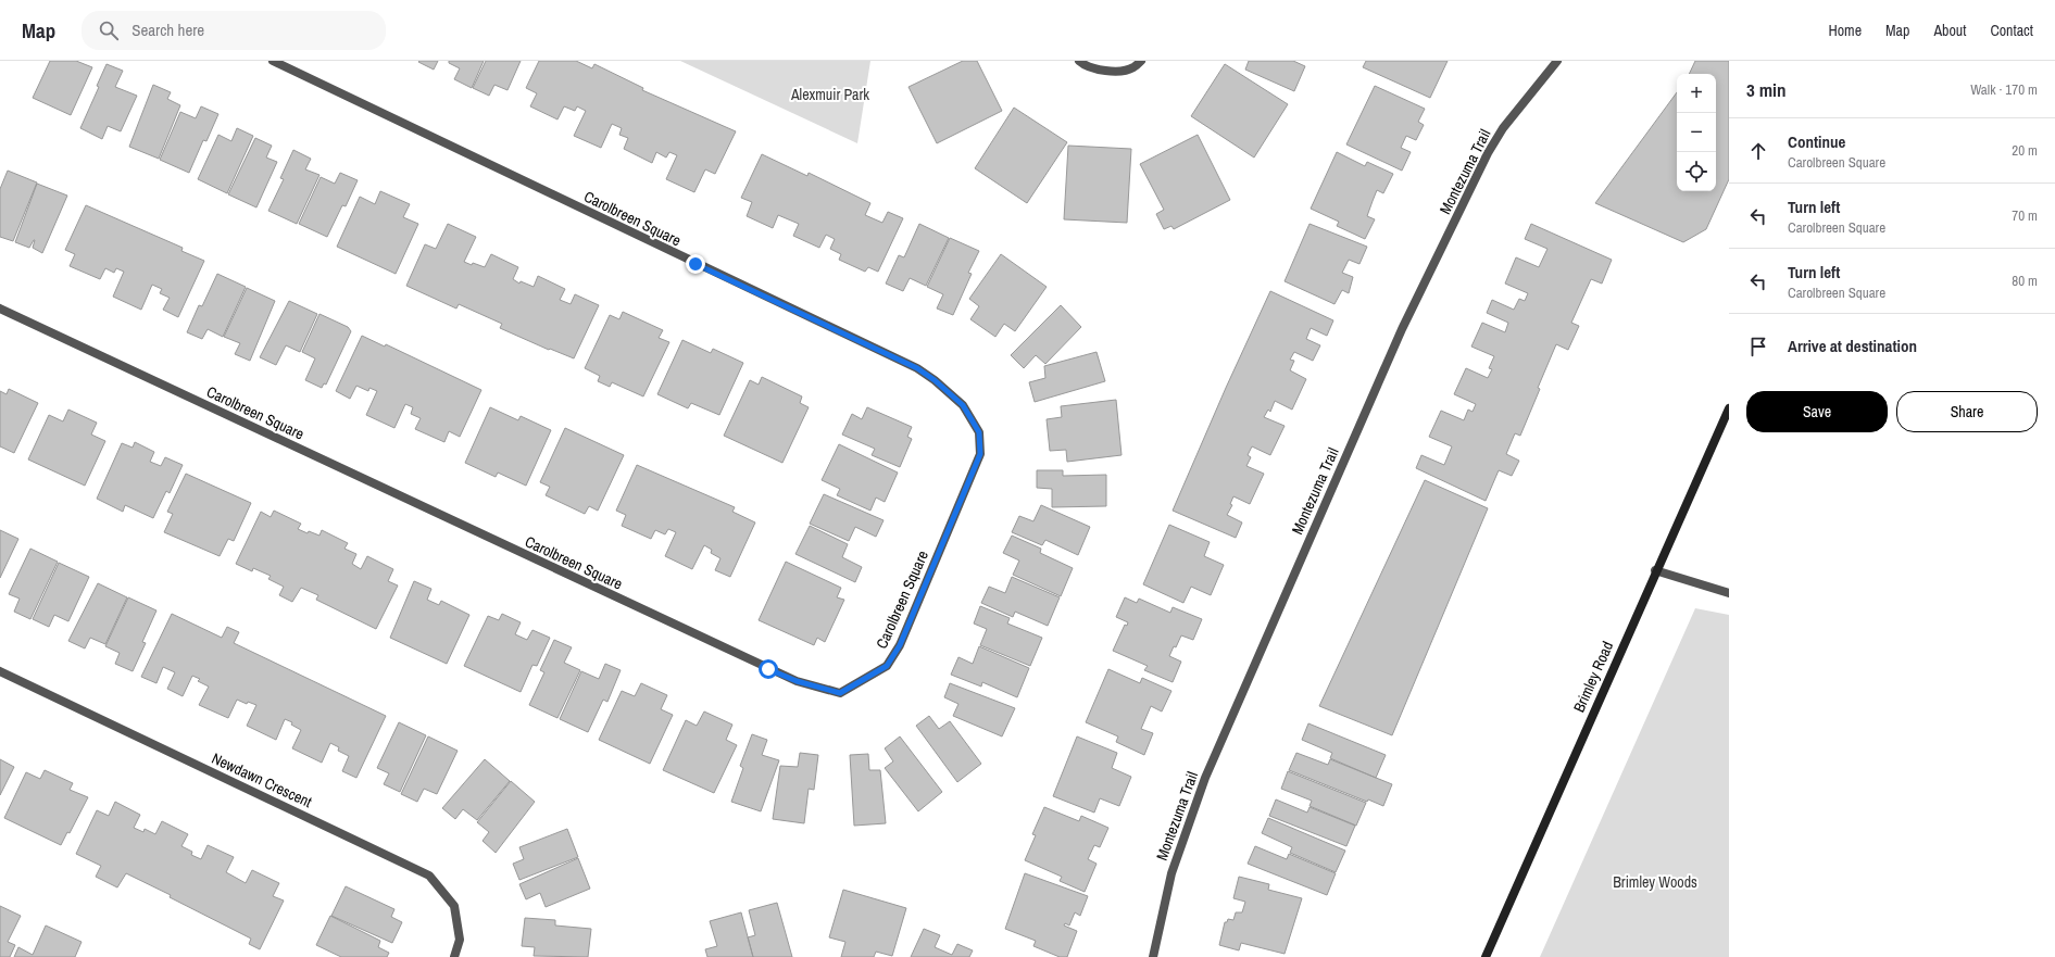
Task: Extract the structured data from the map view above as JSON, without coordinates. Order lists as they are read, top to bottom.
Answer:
{
  "streets": {
    "main road": ["Brimley Road"],
    "street": ["Montezuma Trail", "Carolbreen Square", "Newdawn Crescent"]
  },
  "parks": ["Alexmuir Park", "Brimley Woods"],
  "page": {
    "header": "Map",
    "search": "Search here",
    "nav": [
      "Home",
      "Map",
      "About",
      "Contact"
    ],
    "heading": ["3 min", "Walk · 170 m"],
    "map_buttons": ["+", "−"],
    "list": [
      ["Continue", "Carolbreen Square", "20 m"],
      ["Turn left", "Carolbreen Square", "70 m"],
      ["Turn left", "Carolbreen Square", "80 m"],
      "Arrive at destination"
    ],
    "buttons": ["Save", "Share"]
  }
}
